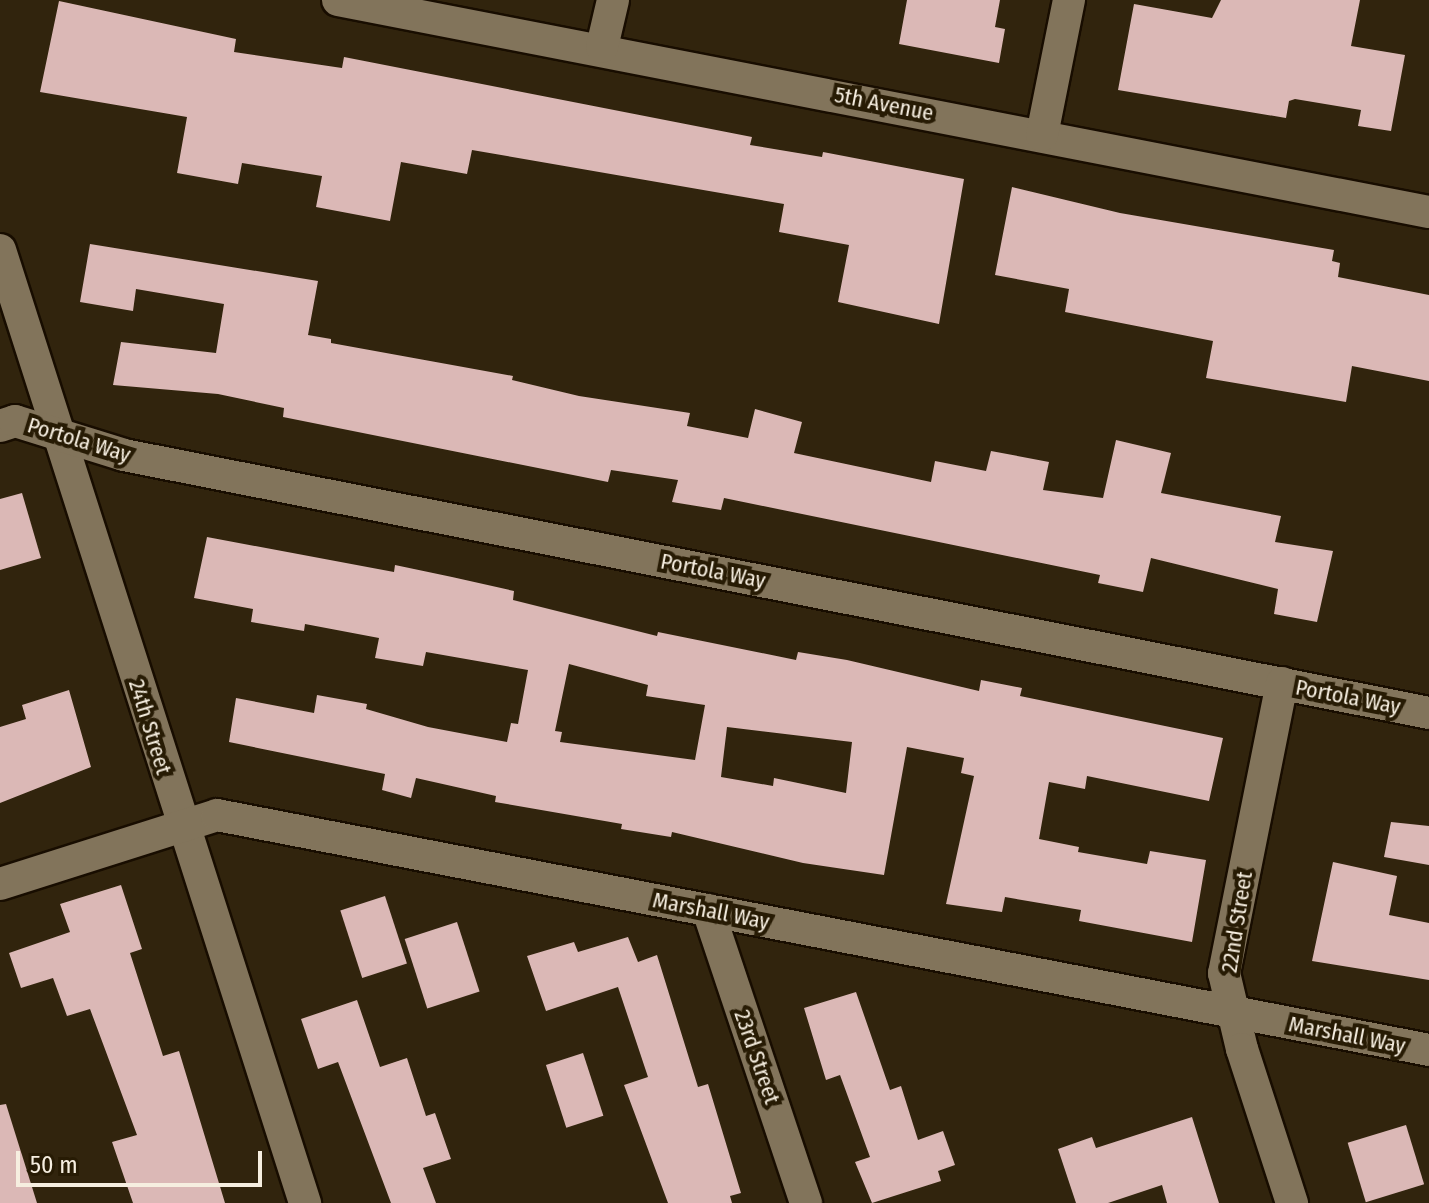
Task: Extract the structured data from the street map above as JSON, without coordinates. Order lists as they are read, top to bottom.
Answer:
{
  "streets": {
    "street": [
      "5th Avenue",
      "Portola Way",
      "24th Street",
      "Marshall Way",
      "22nd Street",
      "23rd Street"
    ]
  },
  "crossings": [
    ["Portola Way", "24th Street"],
    ["Portola Way", "22nd Street"],
    ["24th Street", "Marshall Way"],
    ["Marshall Way", "22nd Street"],
    ["Marshall Way", "23rd Street"]
  ],
  "scale_bar": "50 m"
}
